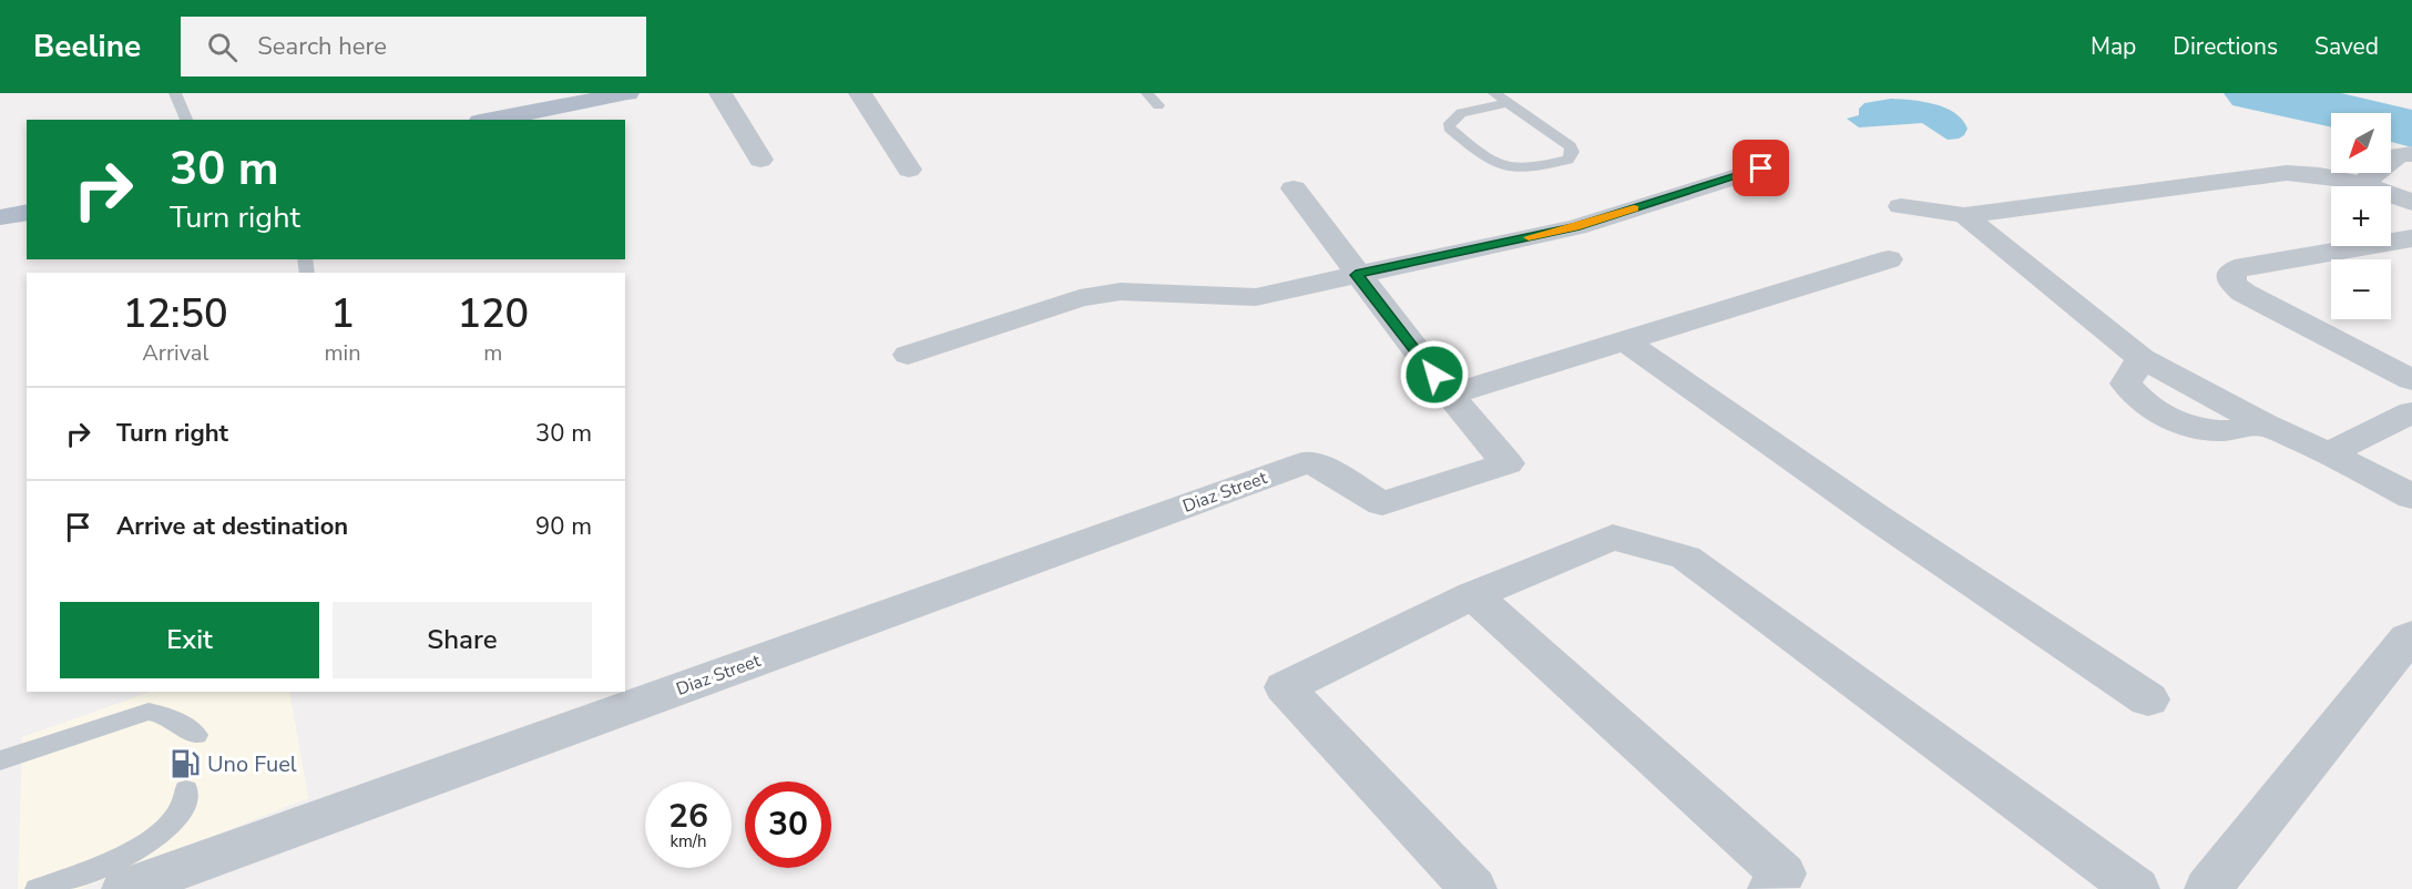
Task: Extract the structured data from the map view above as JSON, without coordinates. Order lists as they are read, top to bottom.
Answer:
{
  "streets": {
    "street": ["Diaz Street"]
  },
  "places": {
    "fuel station": ["Uno Fuel"]
  },
  "north": "bottom left",
  "page": {
    "header": "Beeline",
    "search": "Search here",
    "nav": ["Map", "Directions", "Saved"],
    "map_buttons": ["+", "−"],
    "turn": ["30 m", "Turn right"],
    "eta": [
      "12:50",
      "Arrival",
      "1",
      "min",
      "120",
      "m"
    ],
    "list": [
      {
        "name": "Turn right",
        "value": "30 m"
      },
      {
        "name": "Arrive at destination",
        "value": "90 m"
      }
    ],
    "buttons": ["Exit", "Share"],
    "speed": "26 km/h",
    "limit": "30"
  }
}
